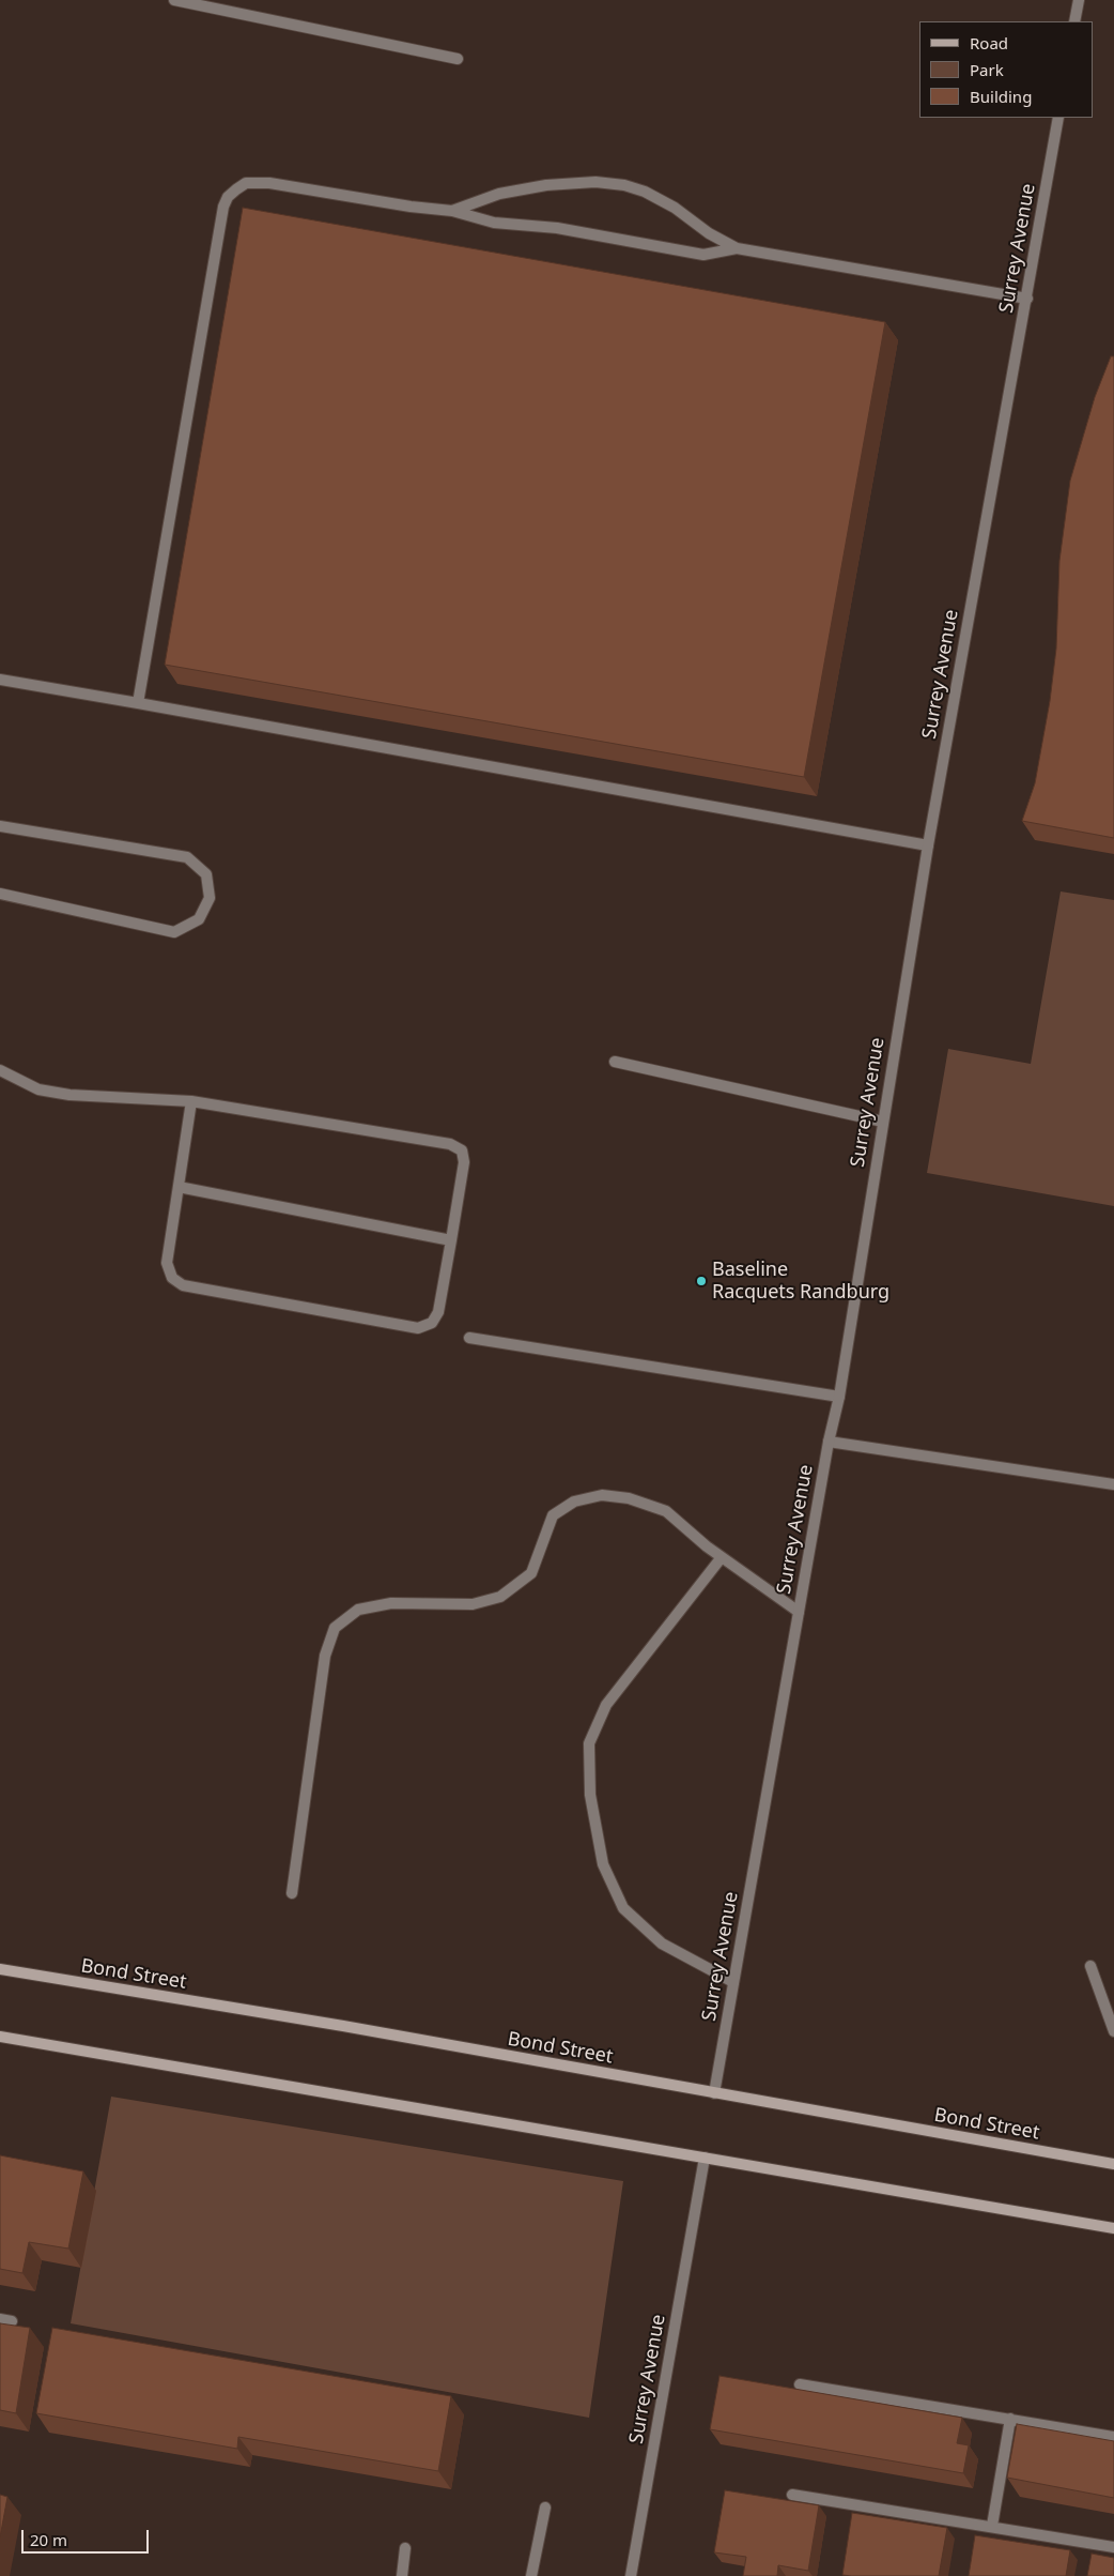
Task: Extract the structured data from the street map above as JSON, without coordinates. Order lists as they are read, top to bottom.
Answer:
{
  "streets": {
    "street": ["Surrey Avenue", "Bond Street"]
  },
  "crossings": [
    ["Surrey Avenue", "Bond Street"]
  ],
  "places": ["Baseline Racquets Randburg"],
  "legend": ["Road", "Park", "Building"],
  "scale_bar": "20 m"
}
